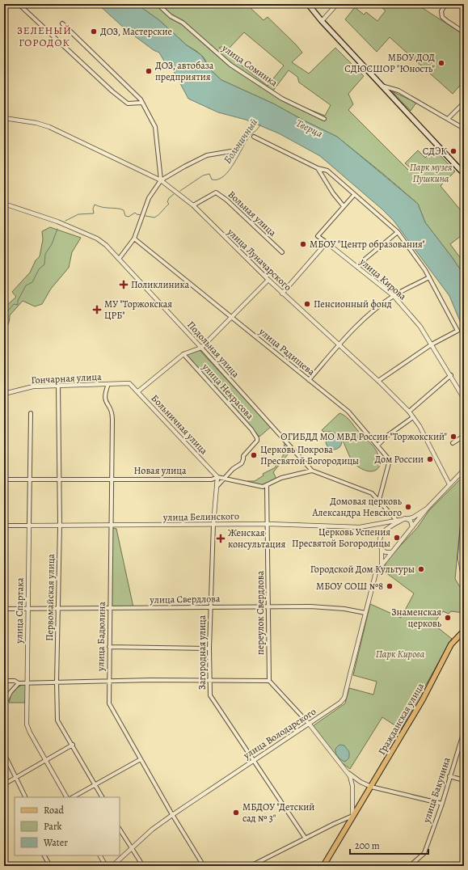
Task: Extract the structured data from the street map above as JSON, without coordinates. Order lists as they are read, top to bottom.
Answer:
{
  "streets": {
    "main road": ["Гражданская улица"],
    "street": [
      "улица Соминка",
      "Вольная улица",
      "улица Луначарского",
      "улица Кирова",
      "Подольная улица",
      "улица Радищева",
      "Гончарная улица",
      "улица Некрасова",
      "Больничная улица",
      "Новая улица",
      "улица Белинского",
      "Первомайская улица",
      "улица Свердлова",
      "улица Спартака",
      "переулок Свердлова",
      "улица Бадюлина",
      "Загородная улица",
      "улица Володарского",
      "улица Бакунина"
    ]
  },
  "crossings": [
    ["Вольная улица", "улица Луначарского"],
    ["Подольная улица", "улица Радищева"],
    ["Подольная улица", "улица Белинского"],
    ["Подольная улица", "улица Володарского"],
    ["Гончарная улица", "Больничная улица"],
    ["Гончарная улица", "Первомайская улица"],
    ["Гончарная улица", "улица Бадюлина"],
    ["улица Некрасова", "Новая улица"],
    ["Больничная улица", "Новая улица"],
    ["Больничная улица", "Загородная улица"],
    ["Новая улица", "Первомайская улица"],
    ["Новая улица", "улица Спартака"],
    ["Новая улица", "переулок Свердлова"],
    ["Новая улица", "улица Бадюлина"],
    ["Новая улица", "Загородная улица"],
    ["улица Белинского", "Первомайская улица"],
    ["улица Белинского", "улица Спартака"],
    ["улица Белинского", "переулок Свердлова"],
    ["улица Белинского", "улица Бадюлина"],
    ["улица Белинского", "Загородная улица"],
    ["улица Белинского", "улица Володарского"],
    ["Первомайская улица", "улица Свердлова"],
    ["улица Свердлова", "улица Спартака"],
    ["улица Свердлова", "переулок Свердлова"],
    ["улица Свердлова", "улица Бадюлина"],
    ["улица Свердлова", "Загородная улица"],
    ["улица Свердлова", "улица Володарского"],
    ["улица Бадюлина", "улица Володарского"],
    ["Загородная улица", "улица Володарского"]
  ],
  "districts": ["ЗЕЛЕНЫЙ ГОРОДОК"],
  "water": ["Тверца", "Больничный"],
  "parks": ["Парк музея Пушкина", "Парк Кирова"],
  "places": {
    "other": [
      "ДОЗ, Мастерские",
      "МБОУ ДОД СДЮСШОР \"Юность\"",
      "ДОЗ, автобаза предприятия",
      "СДЭК",
      "МБОУ \"Центр образования\"",
      "Пенсионный фонд",
      "ОГИБДД МО МВД России \"Торжокский\"",
      "Церковь Покрова Пресвятой Богородицы",
      "Дом России",
      "Домовая церковь Александра Невского",
      "Церковь Успения Пресвятой Богородицы",
      "Городской Дом Культуры",
      "МБОУ СОШ №8",
      "Знаменская церковь",
      "МБДОУ \"Детский сад № 3\""
    ],
    "health": ["Поликлиника", "МУ \"Торжокская ЦРБ\"", "Женская консультация"]
  },
  "legend": ["Road", "Park", "Water"],
  "scale_bar": "200 m"
}
